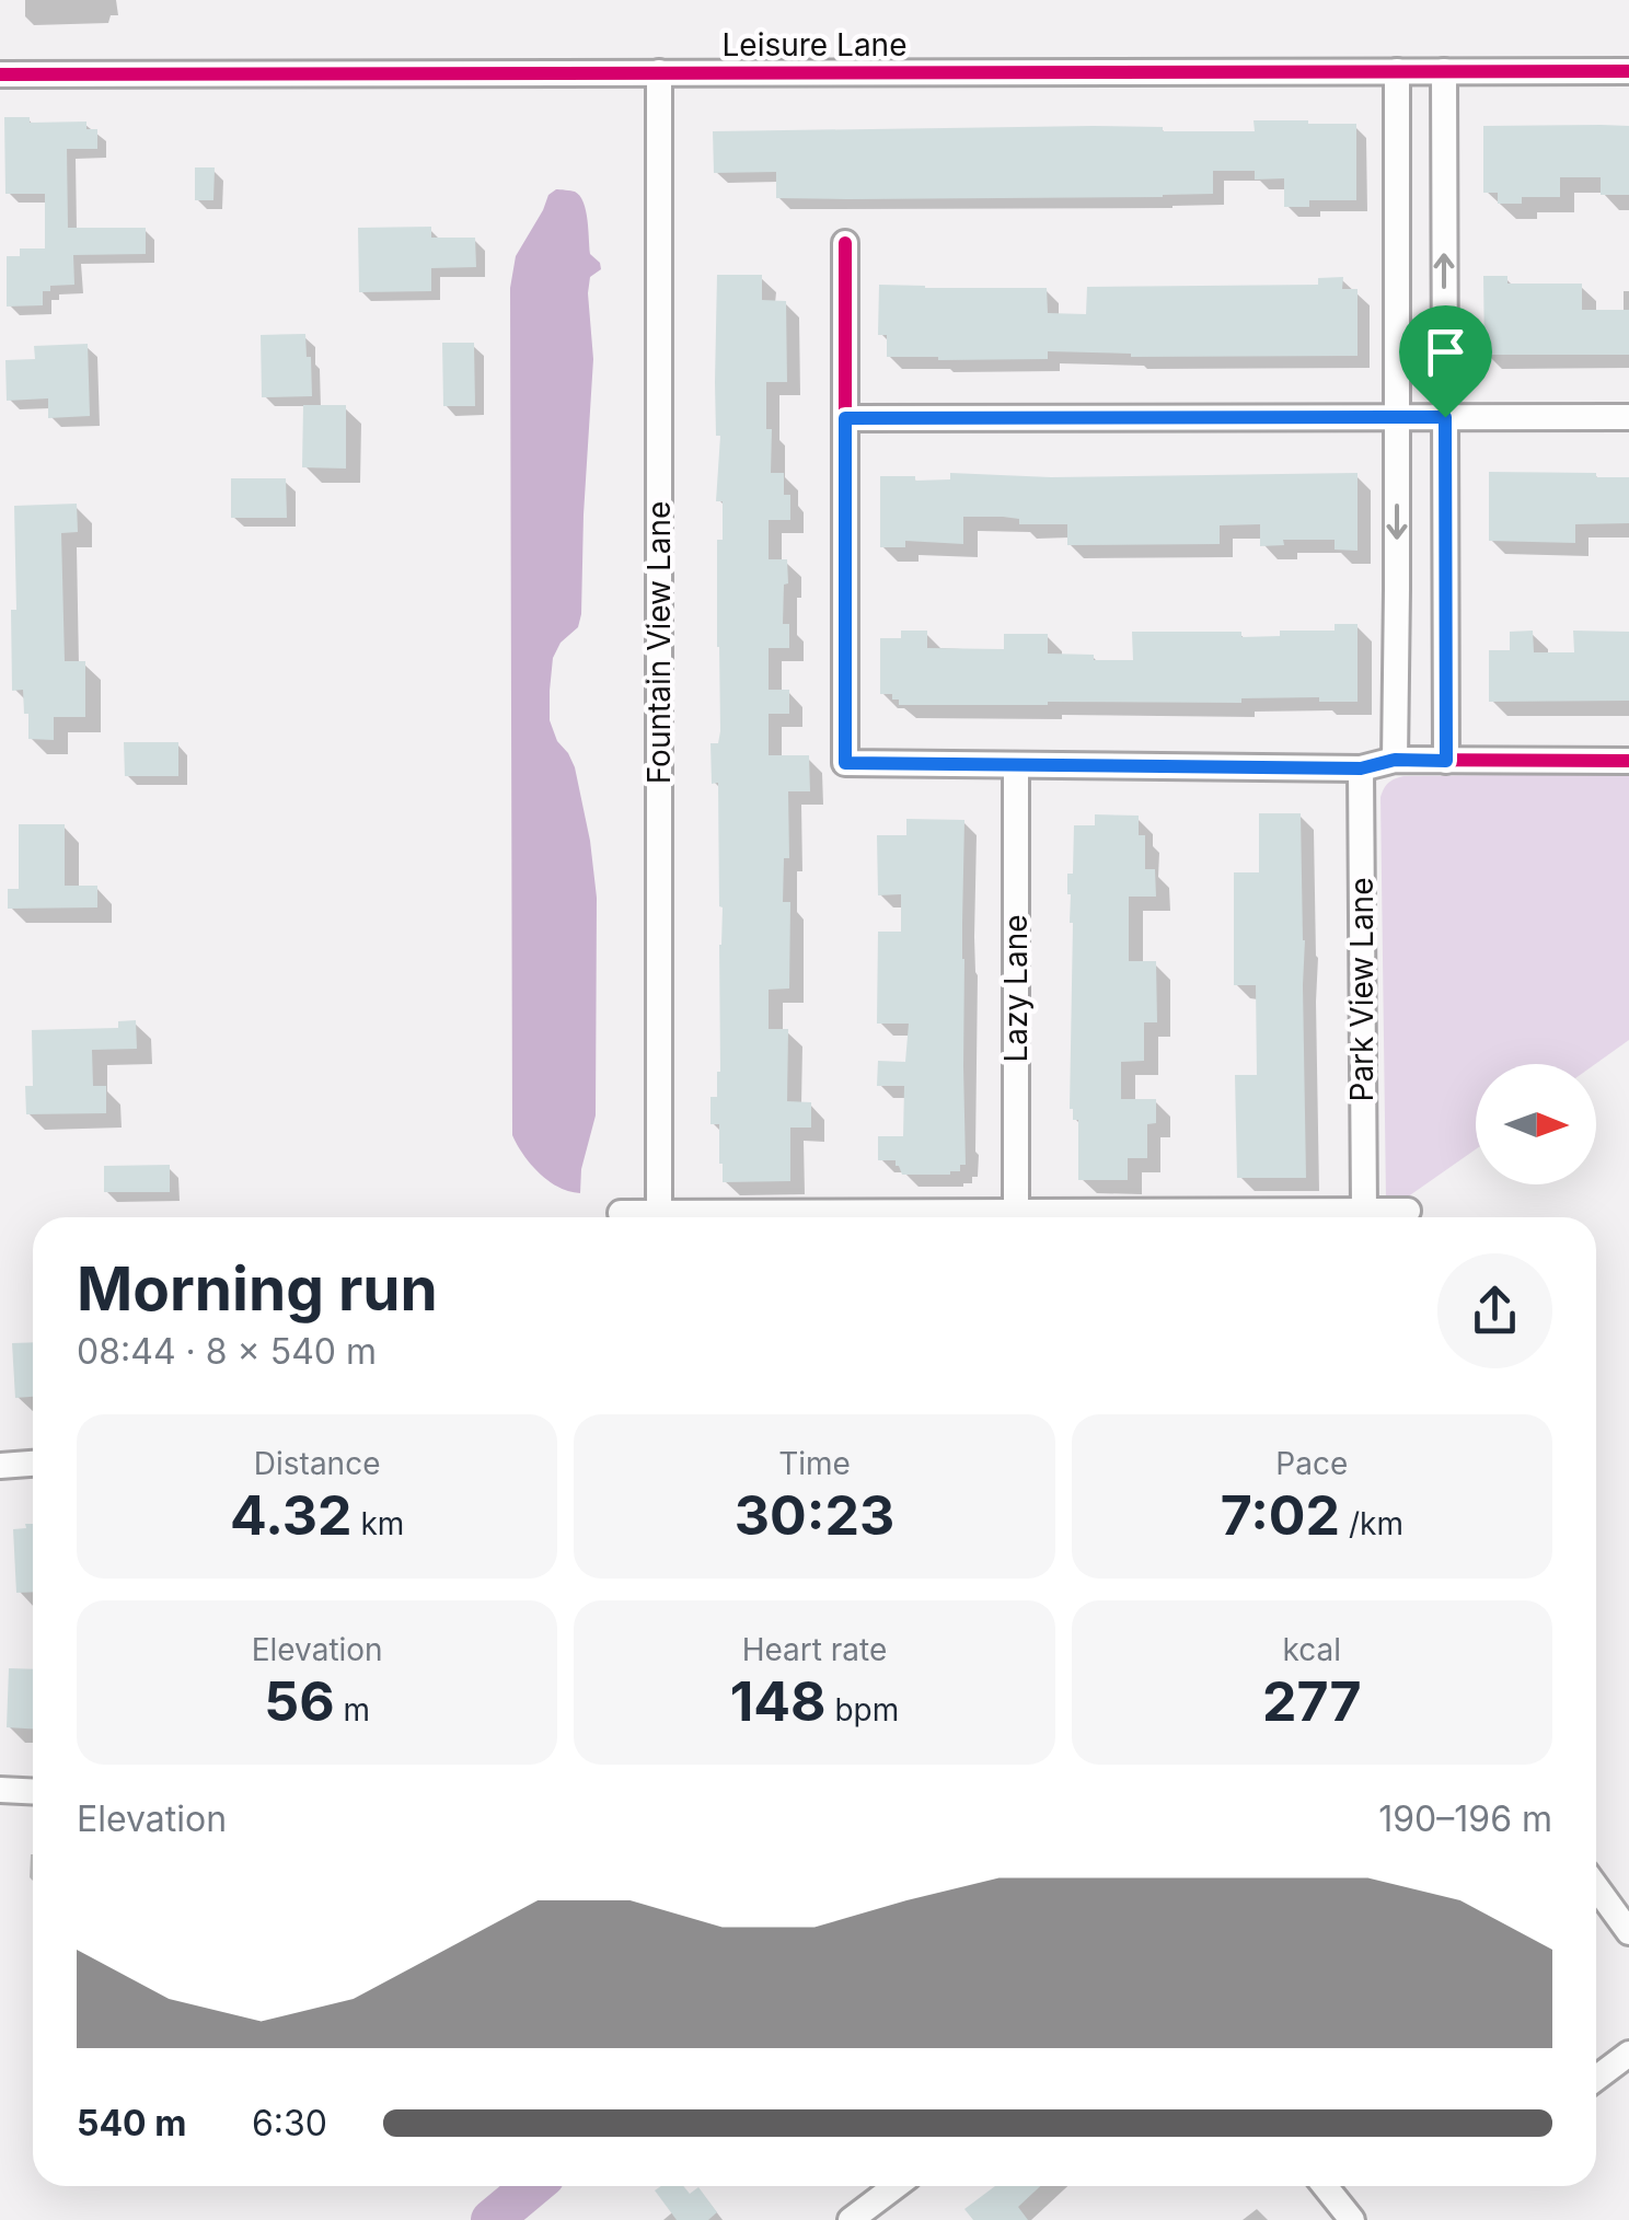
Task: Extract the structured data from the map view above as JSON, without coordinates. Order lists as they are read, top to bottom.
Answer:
{
  "streets": {
    "street": [
      "Leisure Lane",
      "Fountain View Lane",
      "Lazy Lane",
      "Park View Lane"
    ]
  },
  "crossings": [
    ["Leisure Lane", "Fountain View Lane"]
  ],
  "north": "right",
  "page": {
    "heading": ["Morning run", "08:44 · 8 × 540 m"],
    "stats": [
      ["Distance", "4.32 km"],
      ["Time", "30:23"],
      ["Pace", "7:02 /km"],
      ["Elevation", "56 m"],
      ["Heart rate", "148 bpm"],
      ["kcal", "277"]
    ],
    "chart": ["Elevation", "190–196 m"],
    "list": [
      {
        "name": "540 m",
        "note": "6:30"
      }
    ]
  }
}
